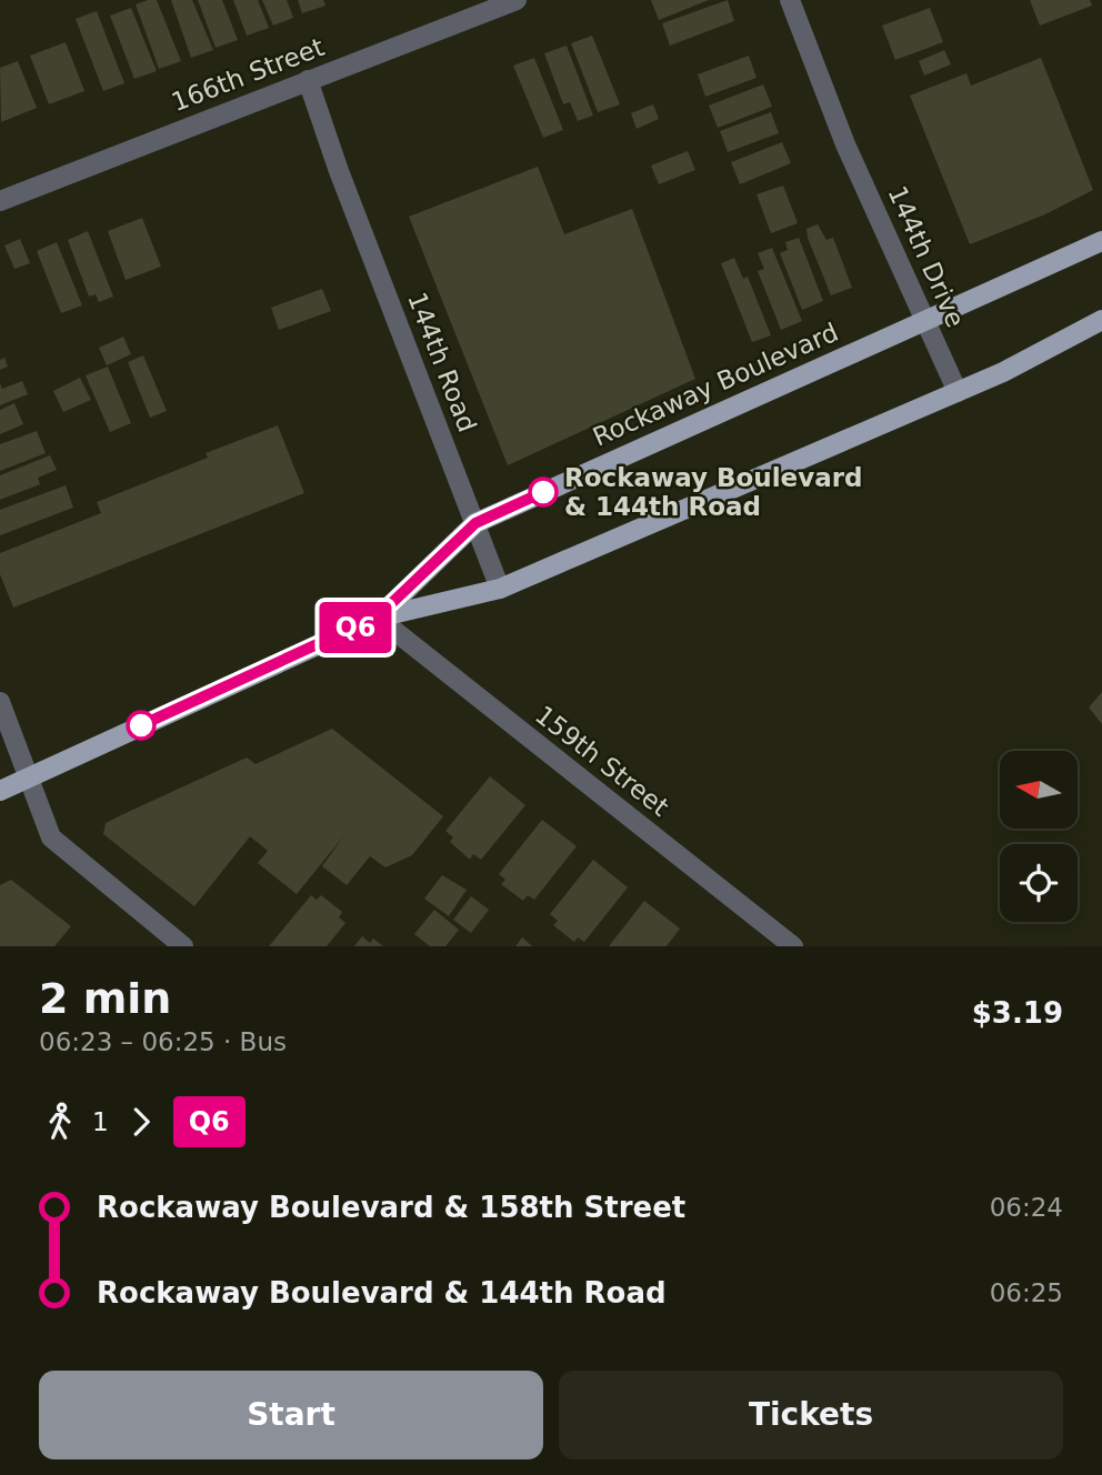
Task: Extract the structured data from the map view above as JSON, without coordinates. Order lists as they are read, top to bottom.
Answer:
{
  "streets": {
    "main road": ["Rockaway Boulevard"],
    "street": [
      "166th Street",
      "144th Drive",
      "144th Road",
      "159th Street"
    ]
  },
  "crossings": [
    ["166th Street", "144th Road"],
    ["144th Drive", "Rockaway Boulevard"],
    ["144th Road", "Rockaway Boulevard"],
    ["Rockaway Boulevard", "159th Street"]
  ],
  "places": ["Rockaway Boulevard & 144th Road"],
  "lines": ["bus line Q6"],
  "north": "left",
  "page": {
    "on_map": "Q6",
    "heading": ["2 min", "06:23 – 06:25 · Bus", "$3.19"],
    "legs": ["1", "Q6"],
    "list": [
      {
        "name": "Rockaway Boulevard & 158th Street",
        "value": "06:24"
      },
      {
        "name": "Rockaway Boulevard & 144th Road",
        "value": "06:25"
      }
    ],
    "buttons": ["Start", "Tickets"]
  }
}
